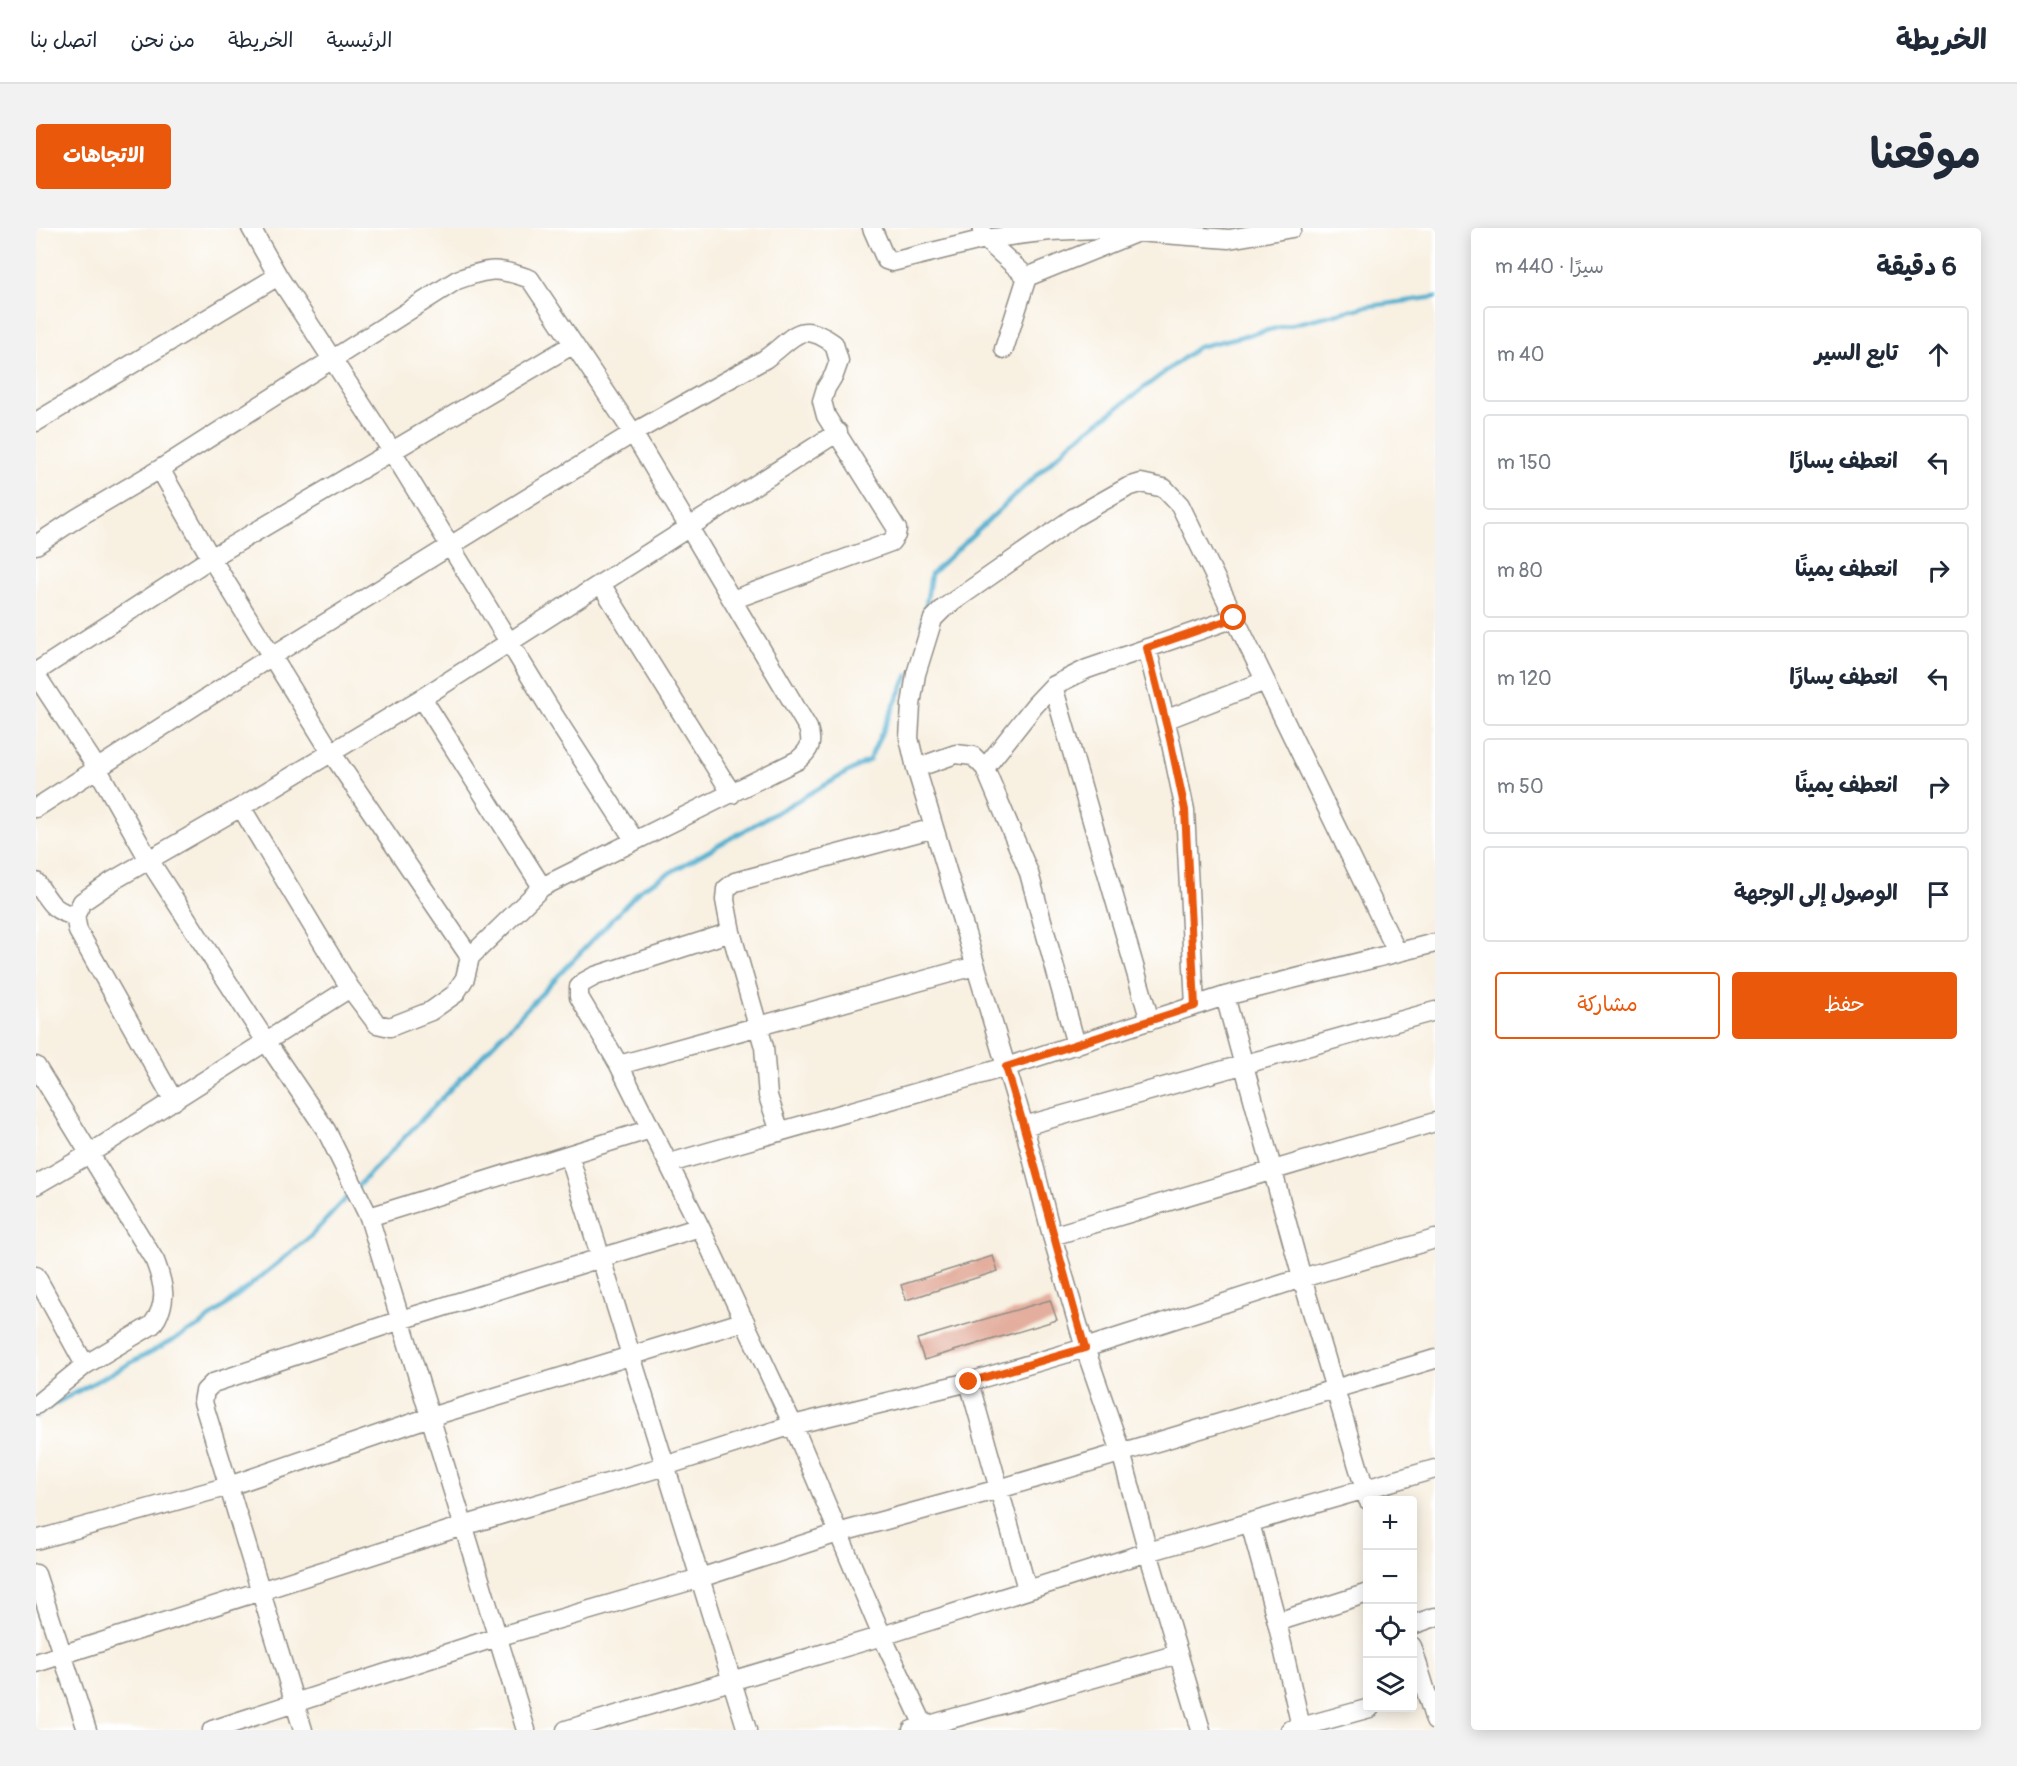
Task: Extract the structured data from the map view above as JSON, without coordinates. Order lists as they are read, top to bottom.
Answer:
{
  "page": {
    "header": "الخريطة",
    "nav": [
      "الرئيسية",
      "الخريطة",
      "من نحن",
      "اتصل بنا"
    ],
    "title": "موقعنا",
    "buttons": [
      "الاتجاهات",
      ["حفظ", "مشاركة"]
    ],
    "heading": ["6 دقيقة", "سيرًا · 440 m"],
    "list": [
      ["تابع السير", "40 m"],
      ["انعطف يسارًا", "150 m"],
      ["انعطف يمينًا", "80 m"],
      ["انعطف يسارًا", "120 m"],
      ["انعطف يمينًا", "50 m"],
      "الوصول إلى الوجهة"
    ],
    "map_buttons": ["+", "−"]
  }
}
